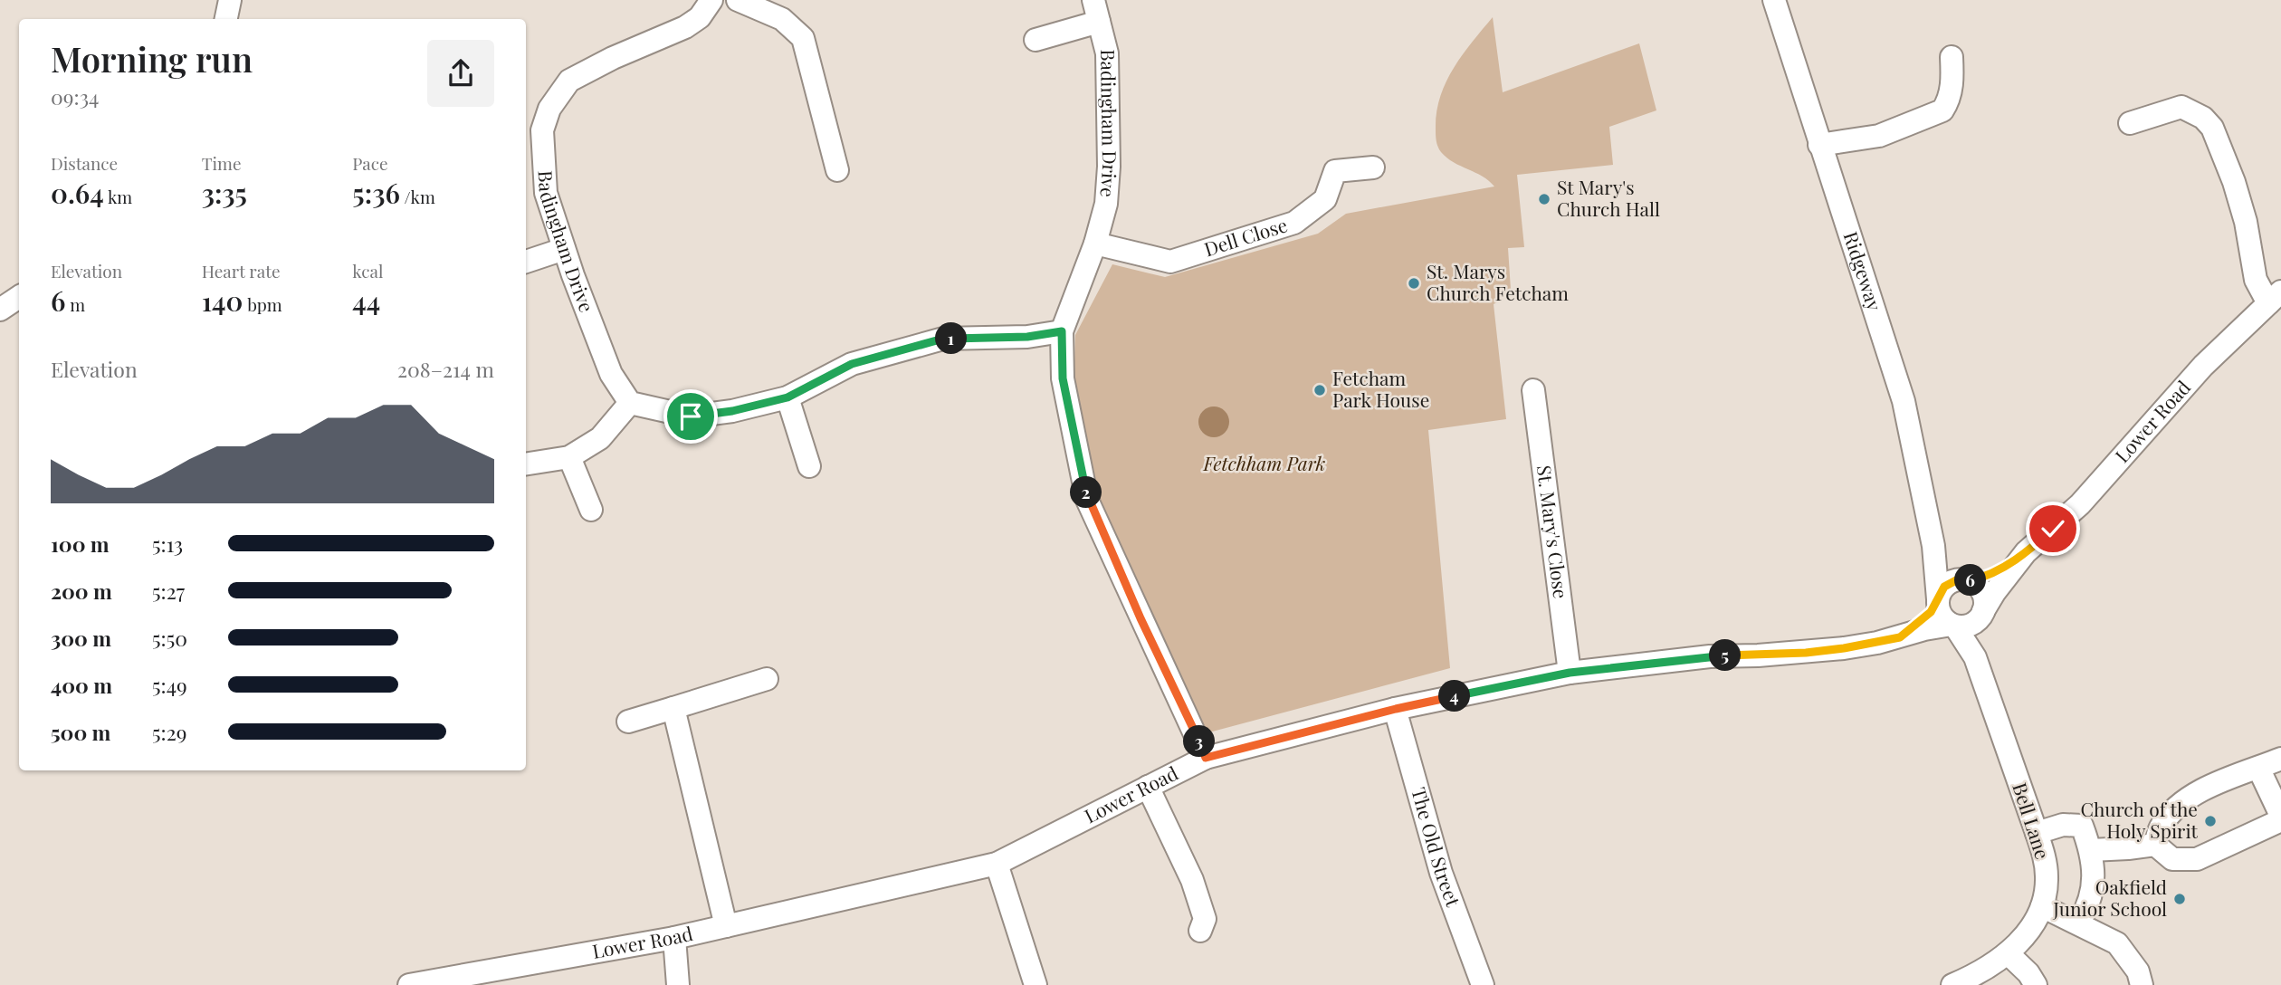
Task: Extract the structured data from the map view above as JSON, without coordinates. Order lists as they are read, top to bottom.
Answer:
{
  "streets": {
    "street": [
      "Badingham Drive",
      "Dell Close",
      "Ridgeway",
      "Lower Road",
      "St. Mary's Close",
      "Bell Lane",
      "The Old Street"
    ]
  },
  "crossings": [
    ["Badingham Drive", "Dell Close"],
    ["Badingham Drive", "Lower Road"],
    ["Ridgeway", "Lower Road"],
    ["Ridgeway", "Bell Lane"],
    ["Lower Road", "St. Mary's Close"],
    ["Lower Road", "Bell Lane"],
    ["Lower Road", "The Old Street"]
  ],
  "parks": ["Fetchham Park"],
  "places": [
    "St Mary's Church Hall",
    "St. Marys Church Fetcham",
    "Fetcham Park House",
    "Church of the Holy Spirit",
    "Oakfield Junior School"
  ],
  "page": {
    "heading": ["Morning run", "09:34"],
    "stats": [
      ["Distance", "0.64 km"],
      ["Time", "3:35"],
      ["Pace", "5:36 /km"],
      ["Elevation", "6 m"],
      ["Heart rate", "140 bpm"],
      ["kcal", "44"]
    ],
    "pins": [
      "1",
      "2",
      "6",
      "5",
      "4",
      "3"
    ],
    "chart": ["Elevation", "208–214 m"],
    "list": [
      {
        "name": "100 m",
        "note": "5:13"
      },
      {
        "name": "200 m",
        "note": "5:27"
      },
      {
        "name": "300 m",
        "note": "5:50"
      },
      {
        "name": "400 m",
        "note": "5:49"
      },
      {
        "name": "500 m",
        "note": "5:29"
      }
    ]
  }
}
